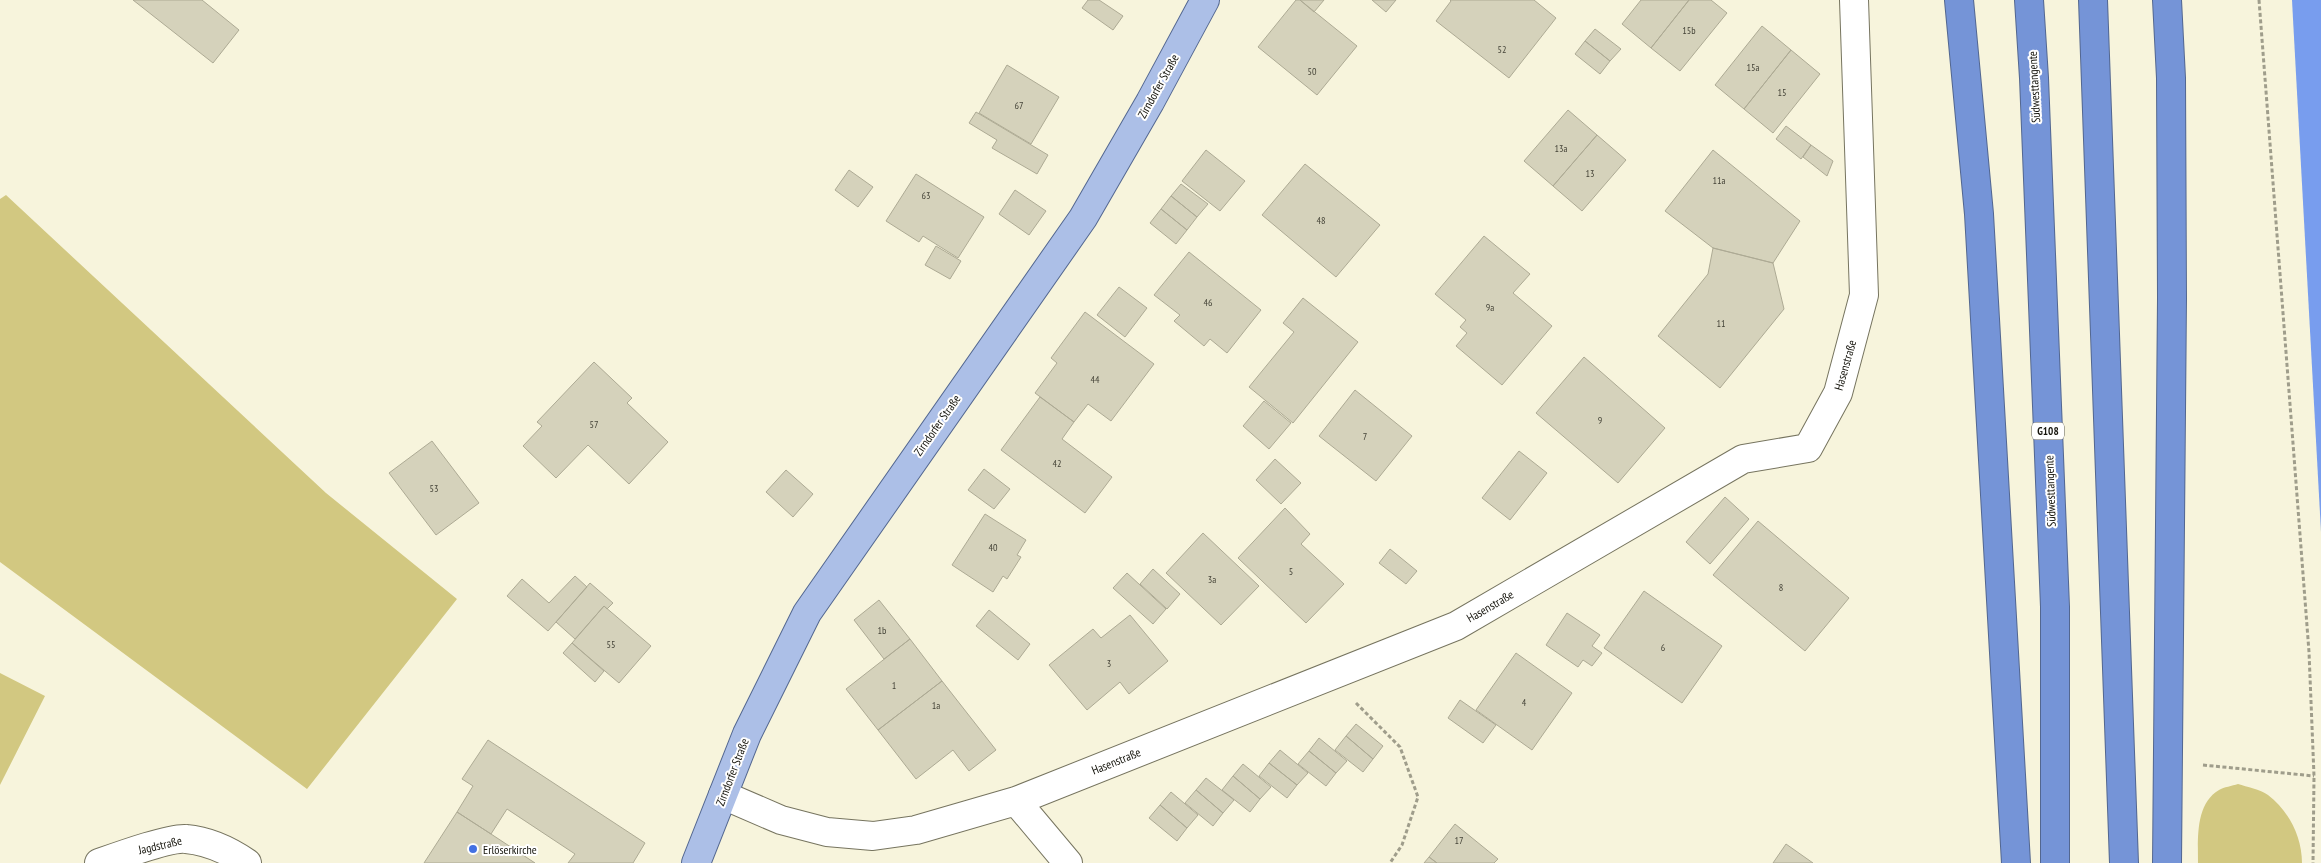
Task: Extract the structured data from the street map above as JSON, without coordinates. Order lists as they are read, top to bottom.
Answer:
{
  "streets": {
    "highway": ["Südwesttangente", "G108"],
    "main road": ["Zirndorfer Straße"],
    "street": ["Hasenstraße", "Jagdstraße"]
  },
  "crossings": [
    ["Zirndorfer Straße", "Hasenstraße"]
  ],
  "places": ["Erlöserkirche"],
  "house_numbers": [
    "15b",
    "52",
    "15a",
    "50",
    "15",
    "67",
    "13a",
    "13",
    "11a",
    "63",
    "48",
    "46",
    "9a",
    "11",
    "44",
    "9",
    "57",
    "7",
    "42",
    "53",
    "40",
    "5",
    "3a",
    "8",
    "1b",
    "55",
    "6",
    "3",
    "1",
    "4",
    "1a",
    "17"
  ]
}
